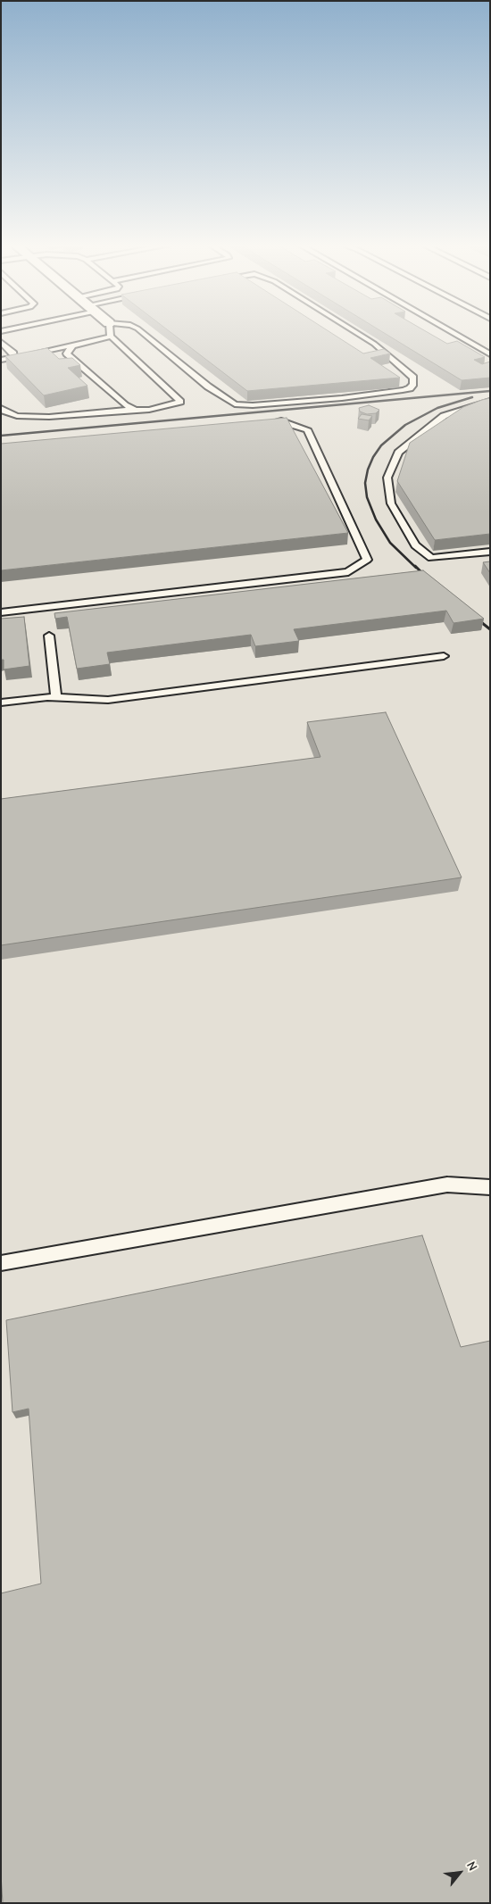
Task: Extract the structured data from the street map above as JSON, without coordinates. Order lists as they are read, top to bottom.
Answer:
{
  "north": "top right"
}
